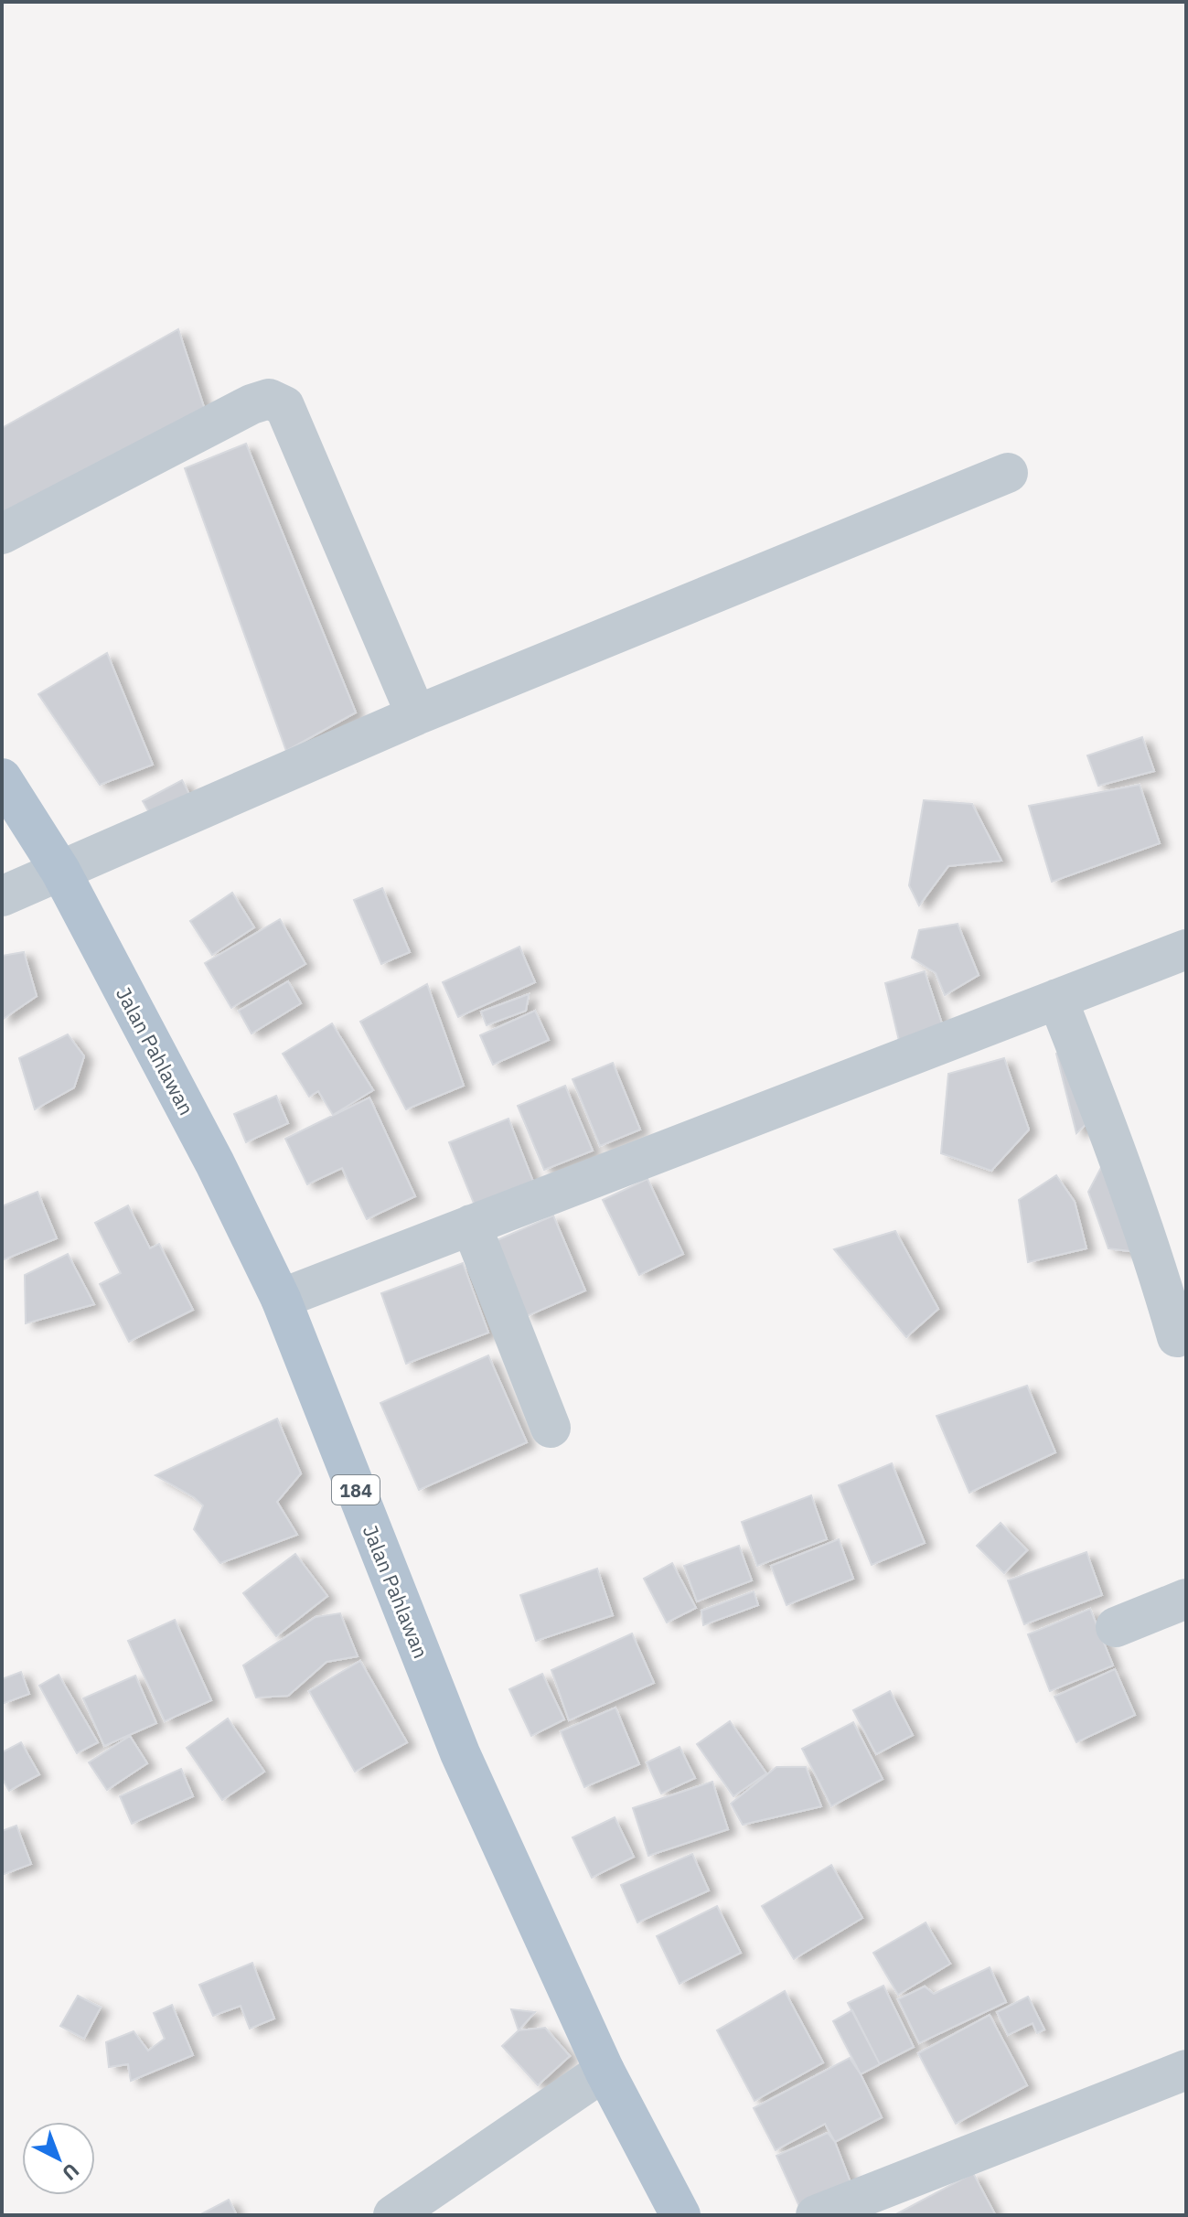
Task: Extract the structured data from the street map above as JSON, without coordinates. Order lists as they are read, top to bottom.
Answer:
{
  "streets": {
    "main road": ["Jalan Pahlawan", "184"]
  },
  "north": "bottom right"
}
